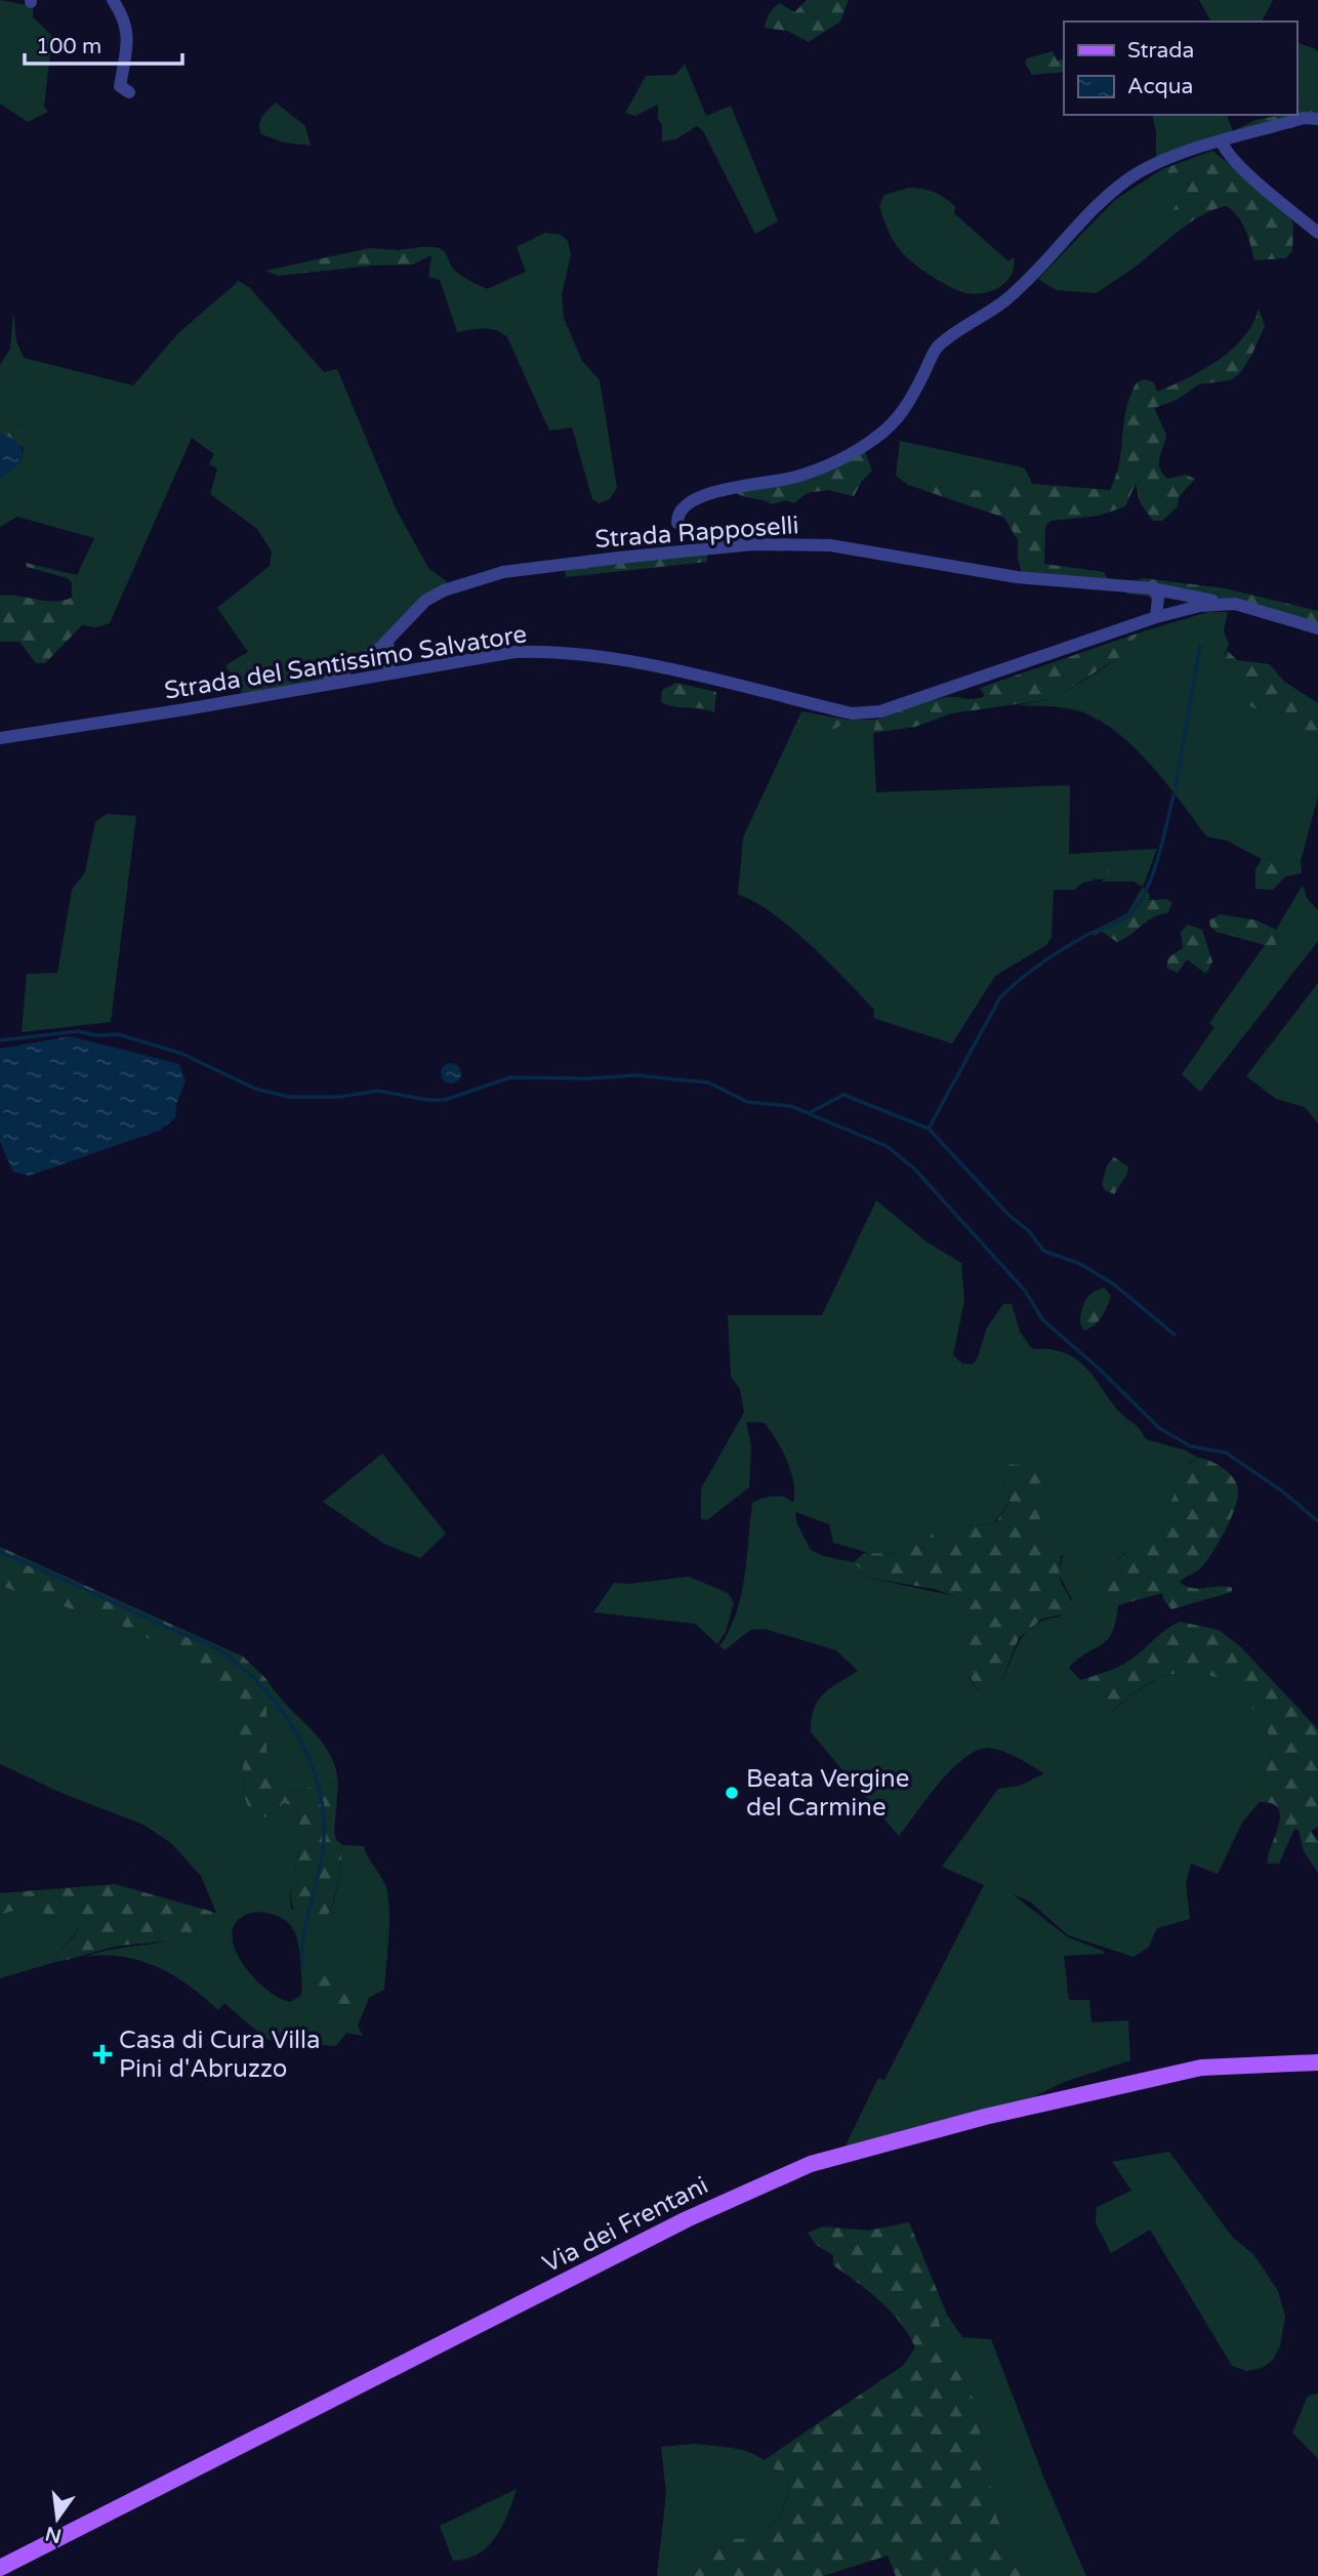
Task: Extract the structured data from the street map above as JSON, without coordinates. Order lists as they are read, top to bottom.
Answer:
{
  "streets": {
    "main road": ["Via dei Frentani"],
    "street": ["Strada Rapposelli", "Strada del Santissimo Salvatore"]
  },
  "crossings": [
    ["Strada Rapposelli", "Strada del Santissimo Salvatore"]
  ],
  "places": {
    "other": ["Beata Vergine del Carmine"],
    "health": ["Casa di Cura Villa Pini d'Abruzzo"]
  },
  "legend": ["Strada", "Acqua"],
  "scale_bar": "100 m",
  "north": "bottom"
}
